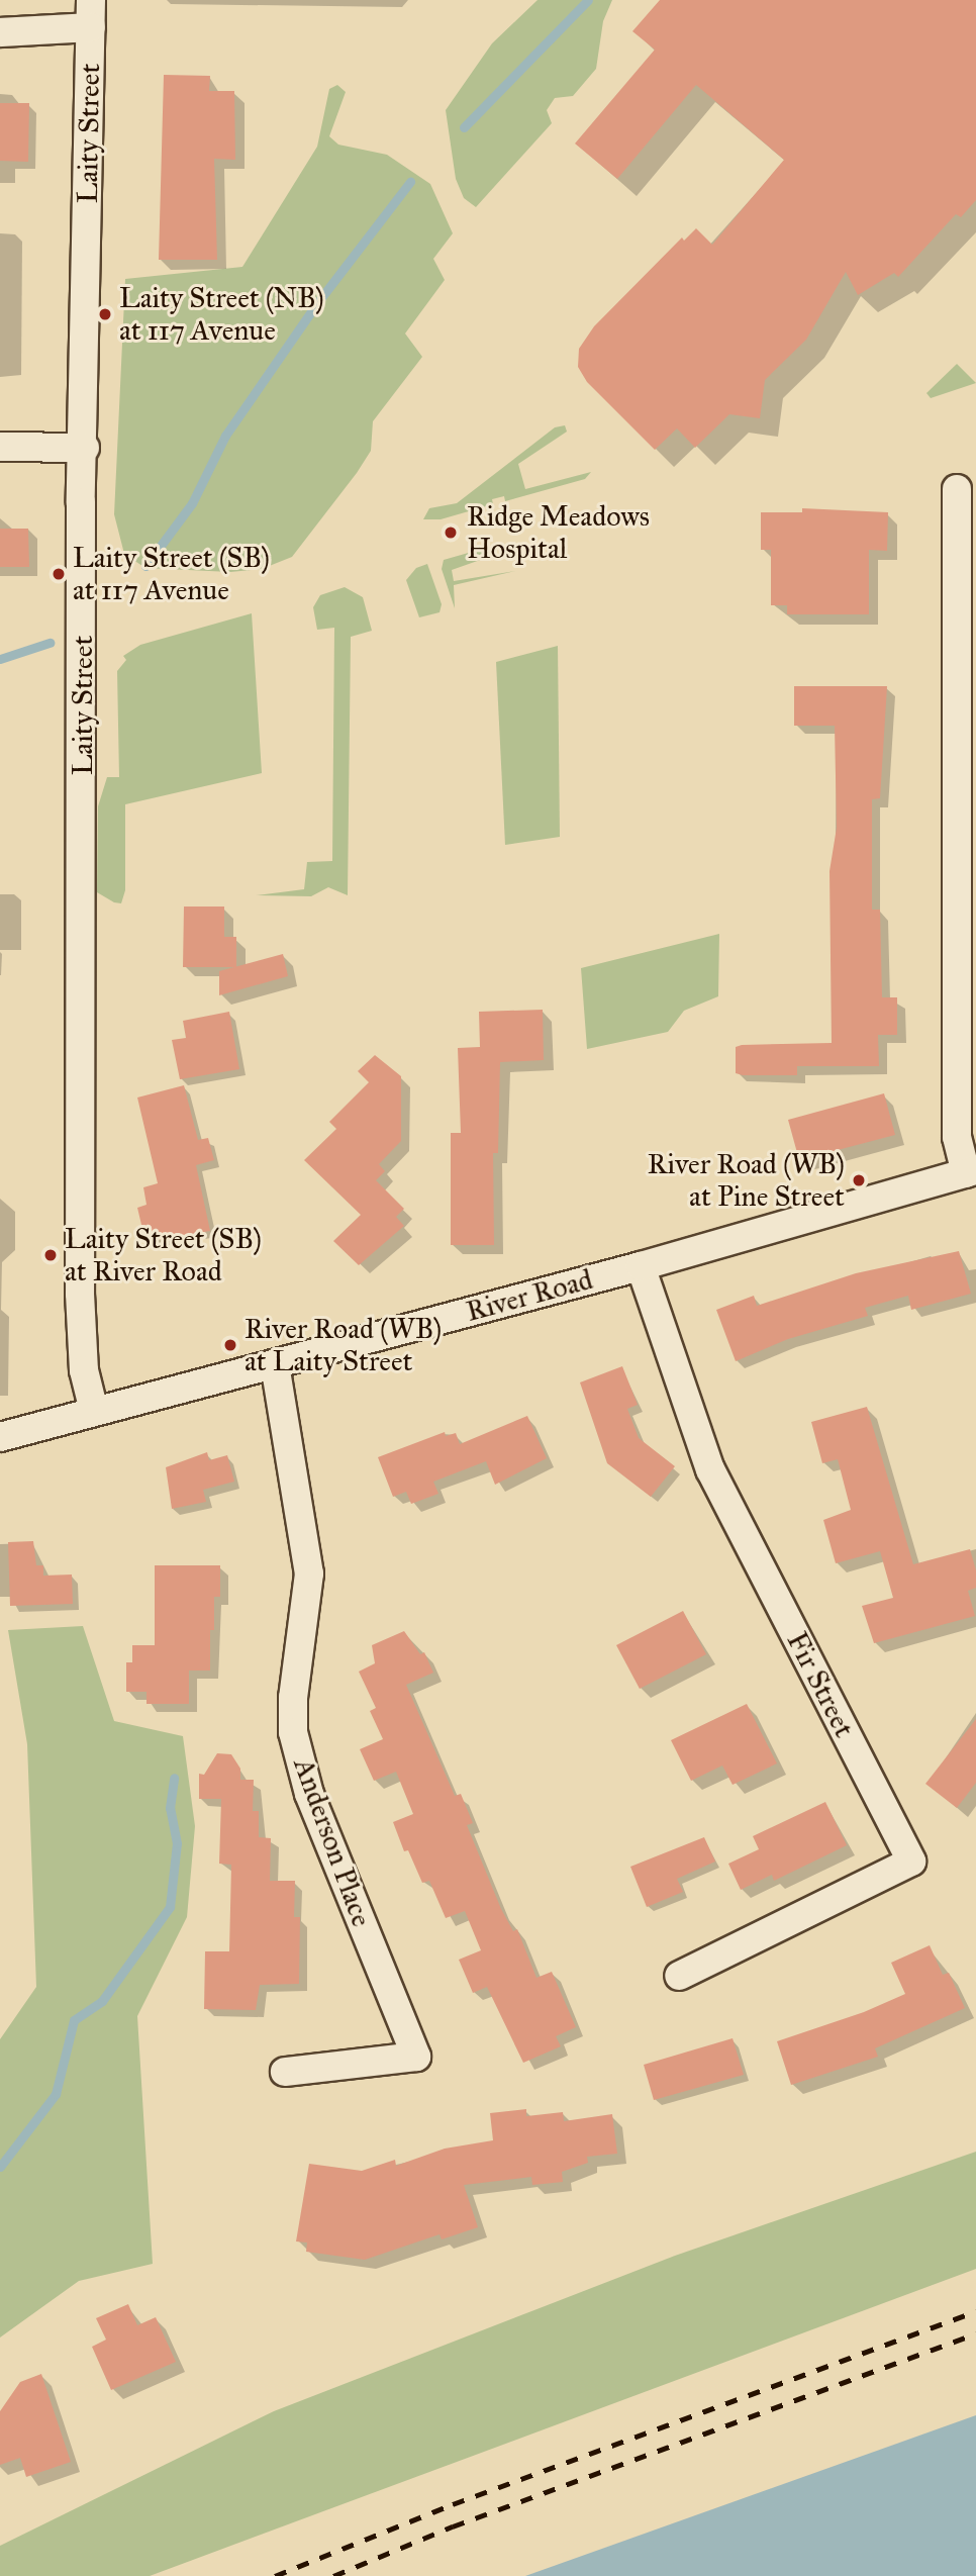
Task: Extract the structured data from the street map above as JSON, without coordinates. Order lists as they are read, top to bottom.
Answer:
{
  "streets": {
    "street": [
      "Laity Street",
      "River Road",
      "Fir Street",
      "Anderson Place"
    ]
  },
  "crossings": [
    ["Laity Street", "River Road"],
    ["River Road", "Fir Street"],
    ["River Road", "Anderson Place"]
  ],
  "places": [
    "Laity Street (NB) at 117 Avenue",
    "Ridge Meadows Hospital",
    "Laity Street (SB) at 117 Avenue",
    "River Road (WB) at Pine Street",
    "Laity Street (SB) at River Road",
    "River Road (WB) at Laity Street"
  ]
}
